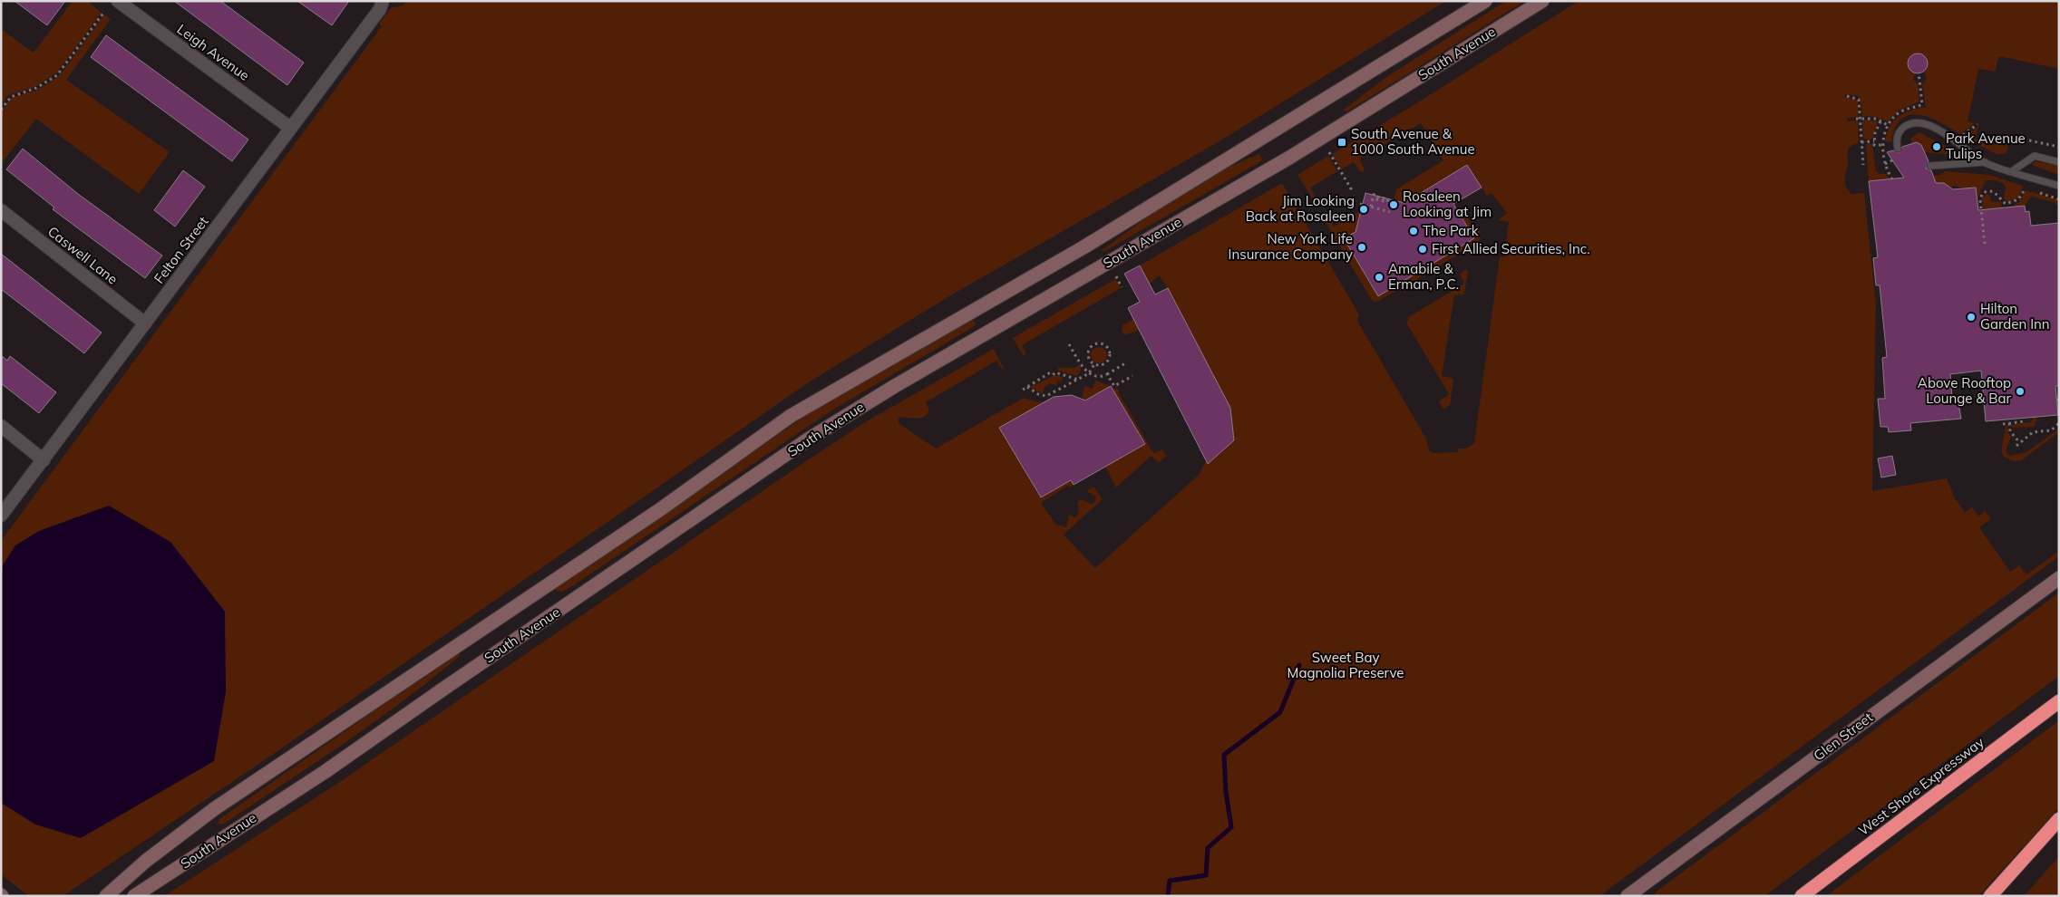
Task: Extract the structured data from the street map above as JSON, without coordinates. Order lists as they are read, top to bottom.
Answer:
{
  "streets": {
    "highway": ["West Shore Expressway"],
    "street": [
      "Leigh Avenue",
      "South Avenue",
      "Felton Street",
      "Caswell Lane",
      "Glen Street"
    ]
  },
  "crossings": [
    ["Leigh Avenue", "Felton Street"],
    ["Felton Street", "Caswell Lane"]
  ],
  "parks": ["Sweet Bay Magnolia Preserve"],
  "places": {
    "transit": ["South Avenue & 1000 South Avenue"],
    "other": [
      "Park Avenue Tulips",
      "Rosaleen Looking at Jim",
      "Jim Looking Back at Rosaleen",
      "The Park",
      "New York Life Insurance Company",
      "First Allied Securities, Inc.",
      "Amabile & Erman, P.C.",
      "Hilton Garden Inn",
      "Above Rooftop Lounge & Bar"
    ]
  }
}
